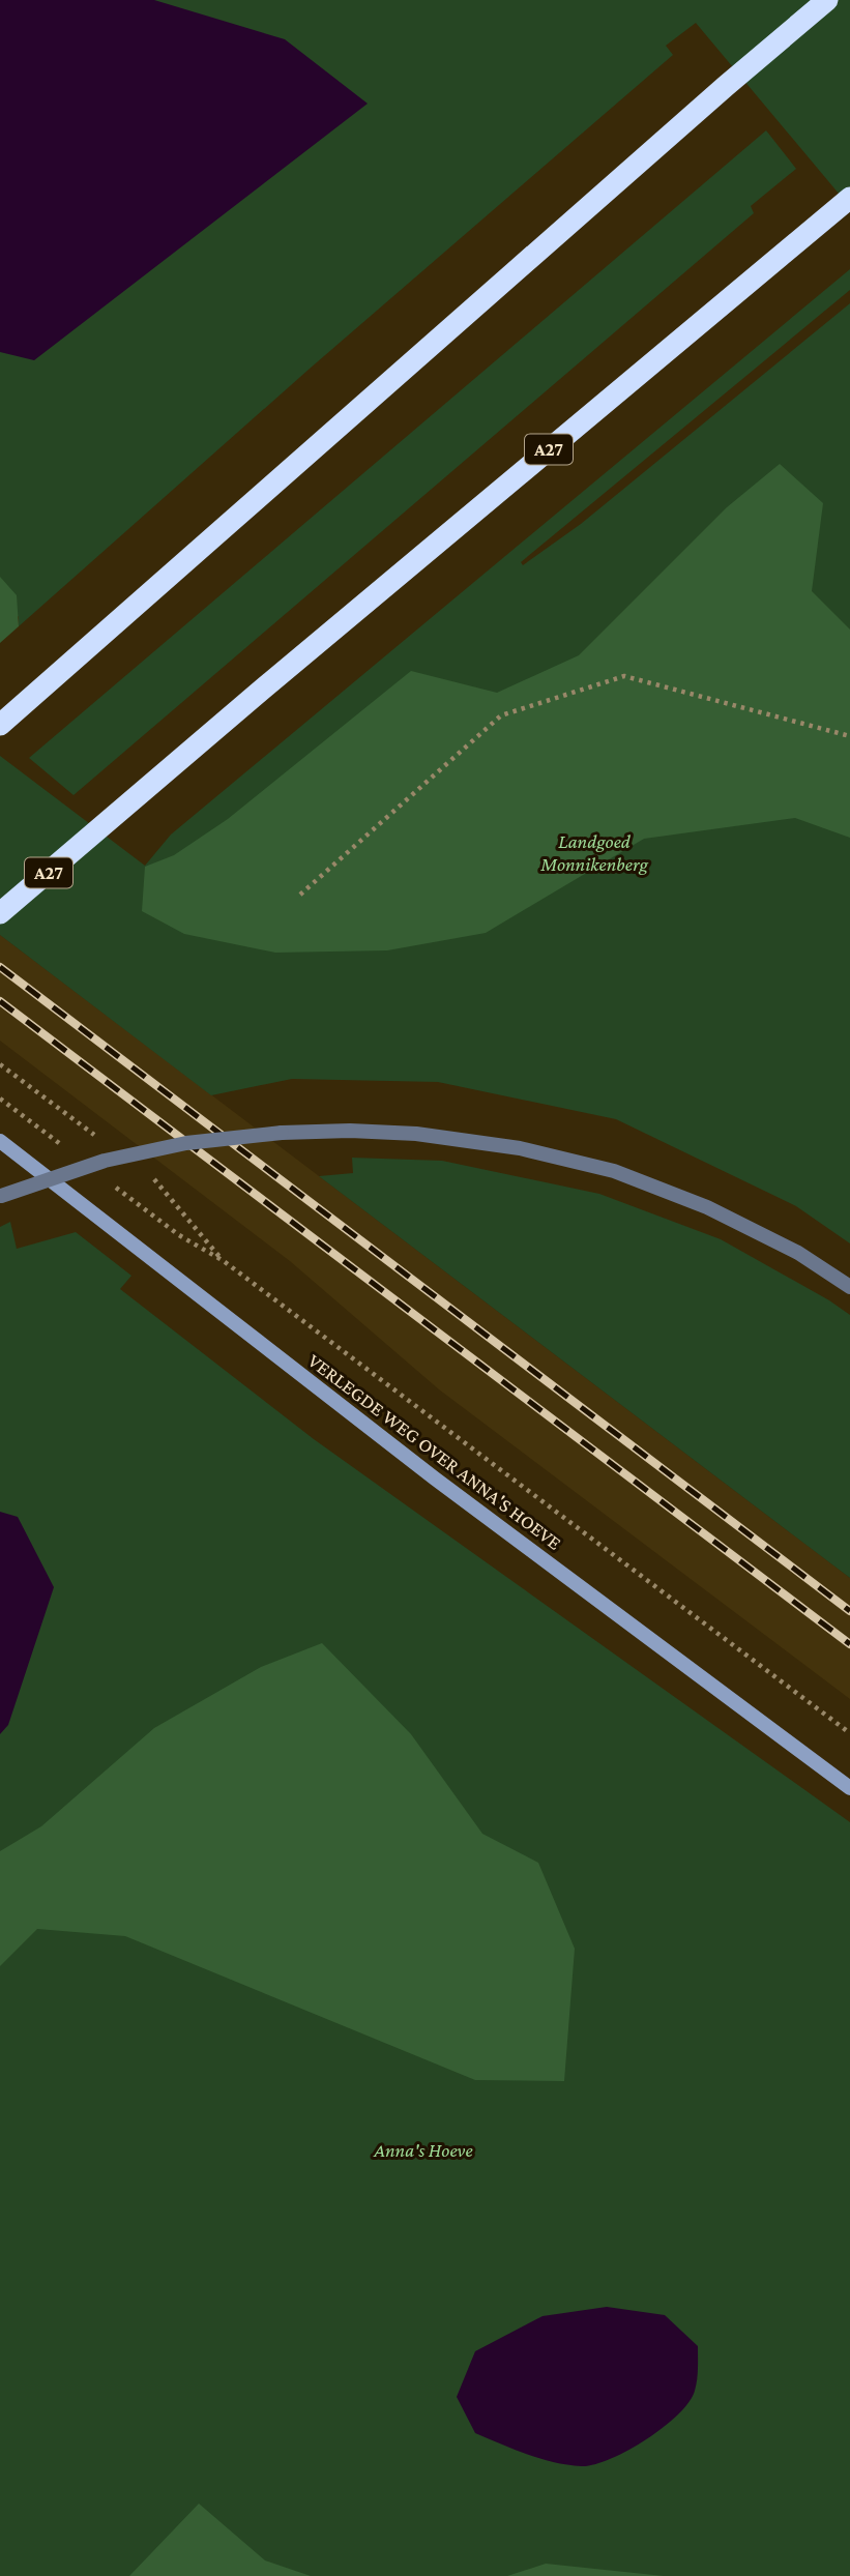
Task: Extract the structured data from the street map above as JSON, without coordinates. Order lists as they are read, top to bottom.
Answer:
{
  "streets": {
    "highway": ["A27"],
    "main road": ["VERLEGDE WEG OVER ANNA'S HOEVE"]
  },
  "parks": ["Landgoed Monnikenberg", "Anna's Hoeve"]
}
